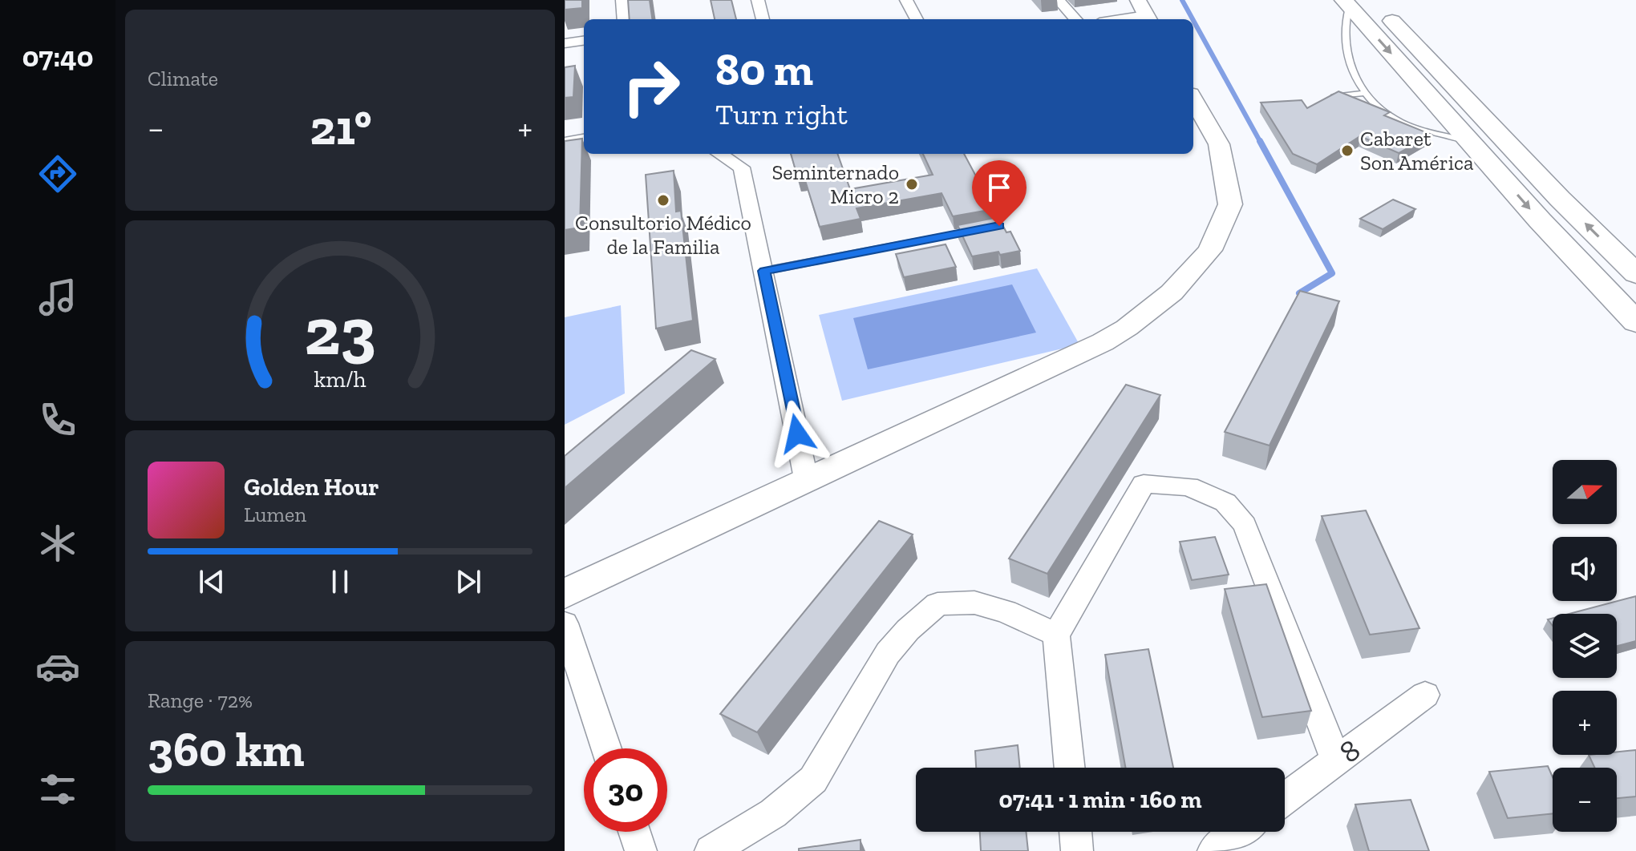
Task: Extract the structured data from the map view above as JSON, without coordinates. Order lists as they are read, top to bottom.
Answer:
{
  "streets": {
    "street": ["8"]
  },
  "places": ["Cabaret Son América", "Seminternado Micro 2", "Consultorio Médico de la Familia"],
  "north": "right",
  "page": {
    "tabs": "07:40",
    "tile": [
      "Climate",
      ["Range · 72%", "360 km"]
    ],
    "turn": ["80 m", "Turn right"],
    "heat": ["−", "21°", "+"],
    "map_buttons": ["+", "−"],
    "song": ["Golden Hour", "Lumen"],
    "limit": "30",
    "trip": "07:41 · 1 min · 160 m",
    "gauge": ["23", "km/h"]
  }
}
